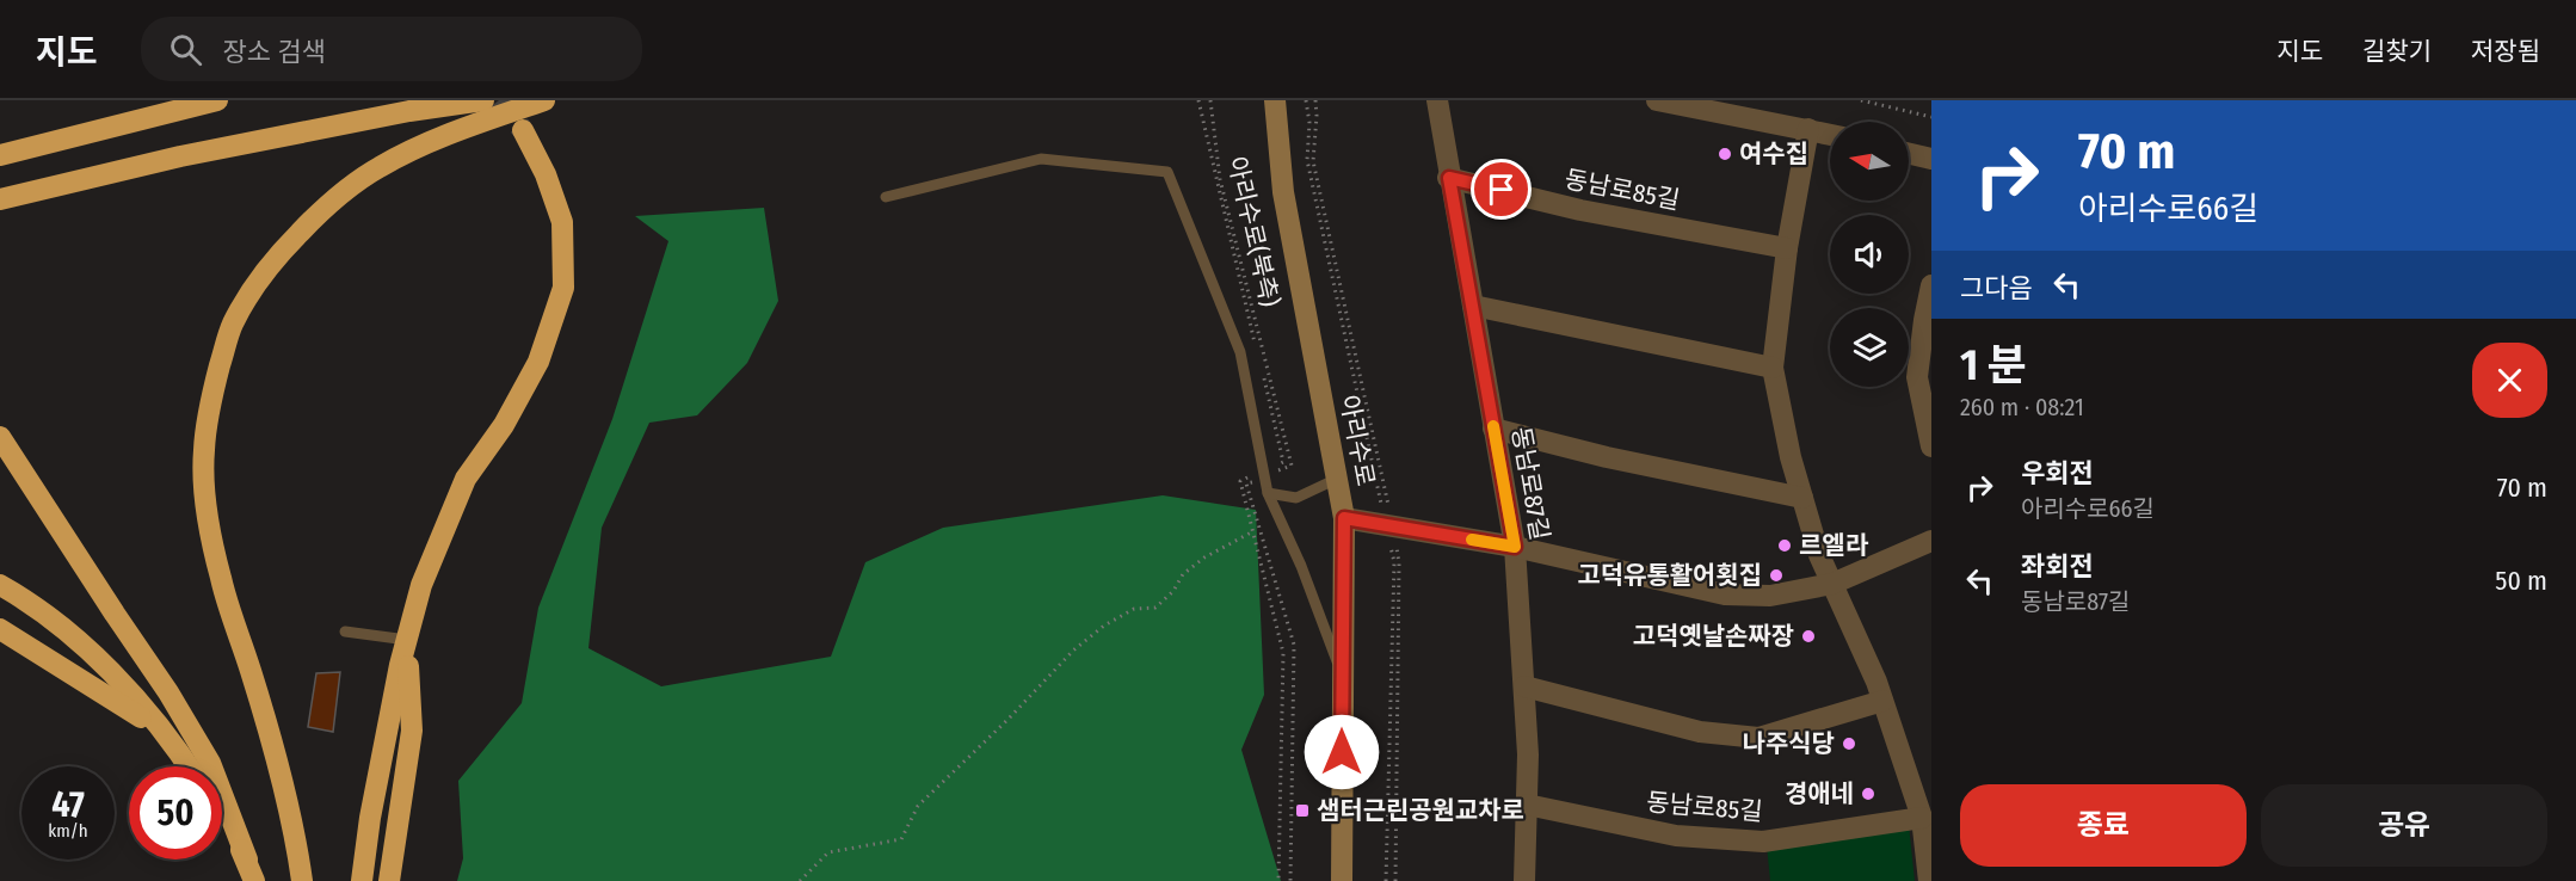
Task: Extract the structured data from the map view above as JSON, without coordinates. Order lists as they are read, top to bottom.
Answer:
{
  "streets": {
    "main road": ["아리수로"],
    "street": ["동남로85길", "동남로87길"],
    "path": ["아리수로(북측)"]
  },
  "crossings": [
    ["동남로85길", "동남로87길"]
  ],
  "places": {
    "other": [
      "여수집",
      "르엘라",
      "고덕유통활어횟집",
      "고덕옛날손짜장",
      "나주식당",
      "경애네"
    ],
    "transit": ["샘터근린공원교차로"]
  },
  "north": "left",
  "page": {
    "header": "지도",
    "search": "장소 검색",
    "nav": ["지도", "길찾기", "저장됨"],
    "turn": ["70 m", "아리수로66길"],
    "then": "그다음",
    "heading": ["1 분", "260 m · 08:21"],
    "list": [
      {
        "name": "우회전",
        "note": "아리수로66길",
        "value": "70 m"
      },
      {
        "name": "좌회전",
        "note": "동남로87길",
        "value": "50 m"
      }
    ],
    "speed": "47 km/h",
    "limit": "50",
    "buttons": ["종료", "공유"]
  }
}
